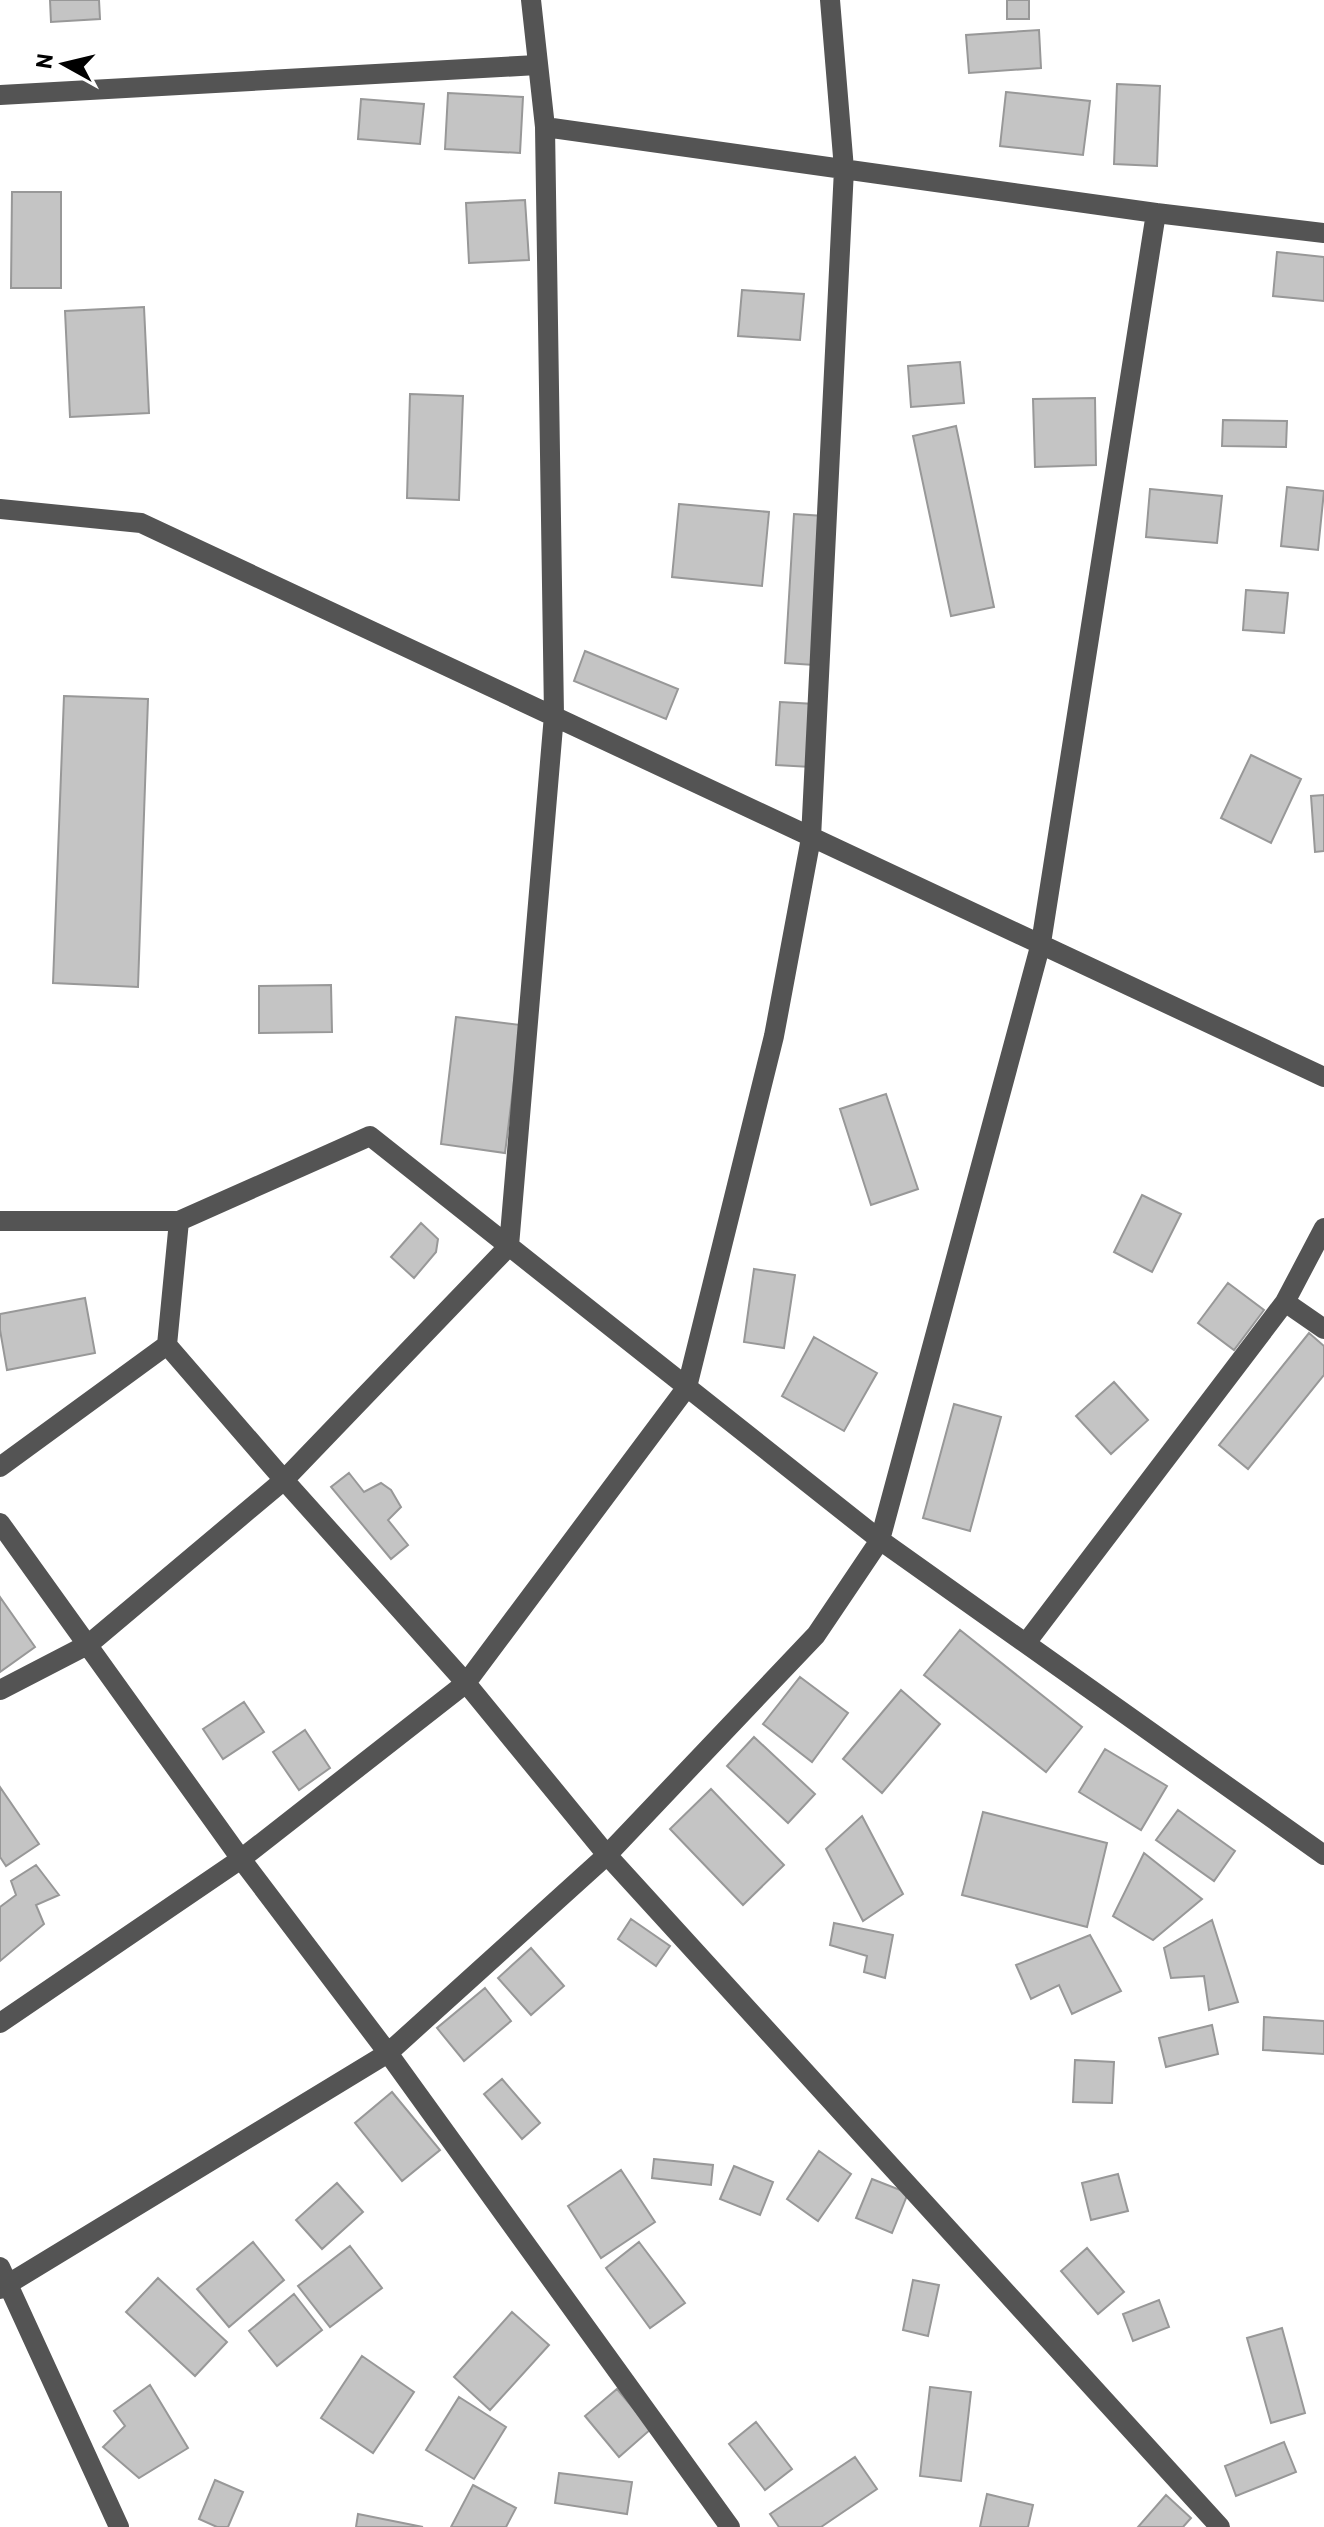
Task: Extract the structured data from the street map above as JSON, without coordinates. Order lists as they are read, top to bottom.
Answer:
{
  "north": "left"
}
